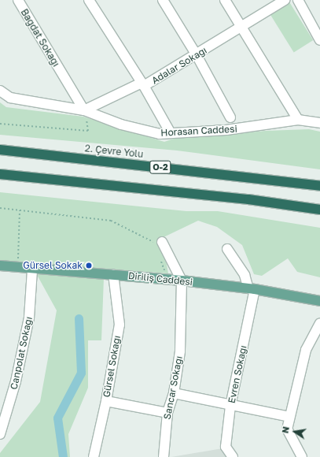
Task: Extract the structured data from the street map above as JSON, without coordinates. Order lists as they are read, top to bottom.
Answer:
{
  "streets": {
    "highway": ["2. Çevre Yolu", "O-2"],
    "main road": ["Diriliş Caddesi"],
    "street": [
      "Bağdat Sokağı",
      "Adalar Sokağı",
      "Horasan Caddesi",
      "Canpolat Sokağı",
      "Gürsel Sokağı",
      "Evren Sokağı",
      "Sancar Sokağı"
    ]
  },
  "crossings": [
    ["Bağdat Sokağı", "Horasan Caddesi"],
    ["Diriliş Caddesi", "Canpolat Sokağı"],
    ["Diriliş Caddesi", "Gürsel Sokağı"],
    ["Diriliş Caddesi", "Evren Sokağı"],
    ["Diriliş Caddesi", "Sancar Sokağı"]
  ],
  "places": ["Gürsel Sokak"],
  "north": "left"
}
